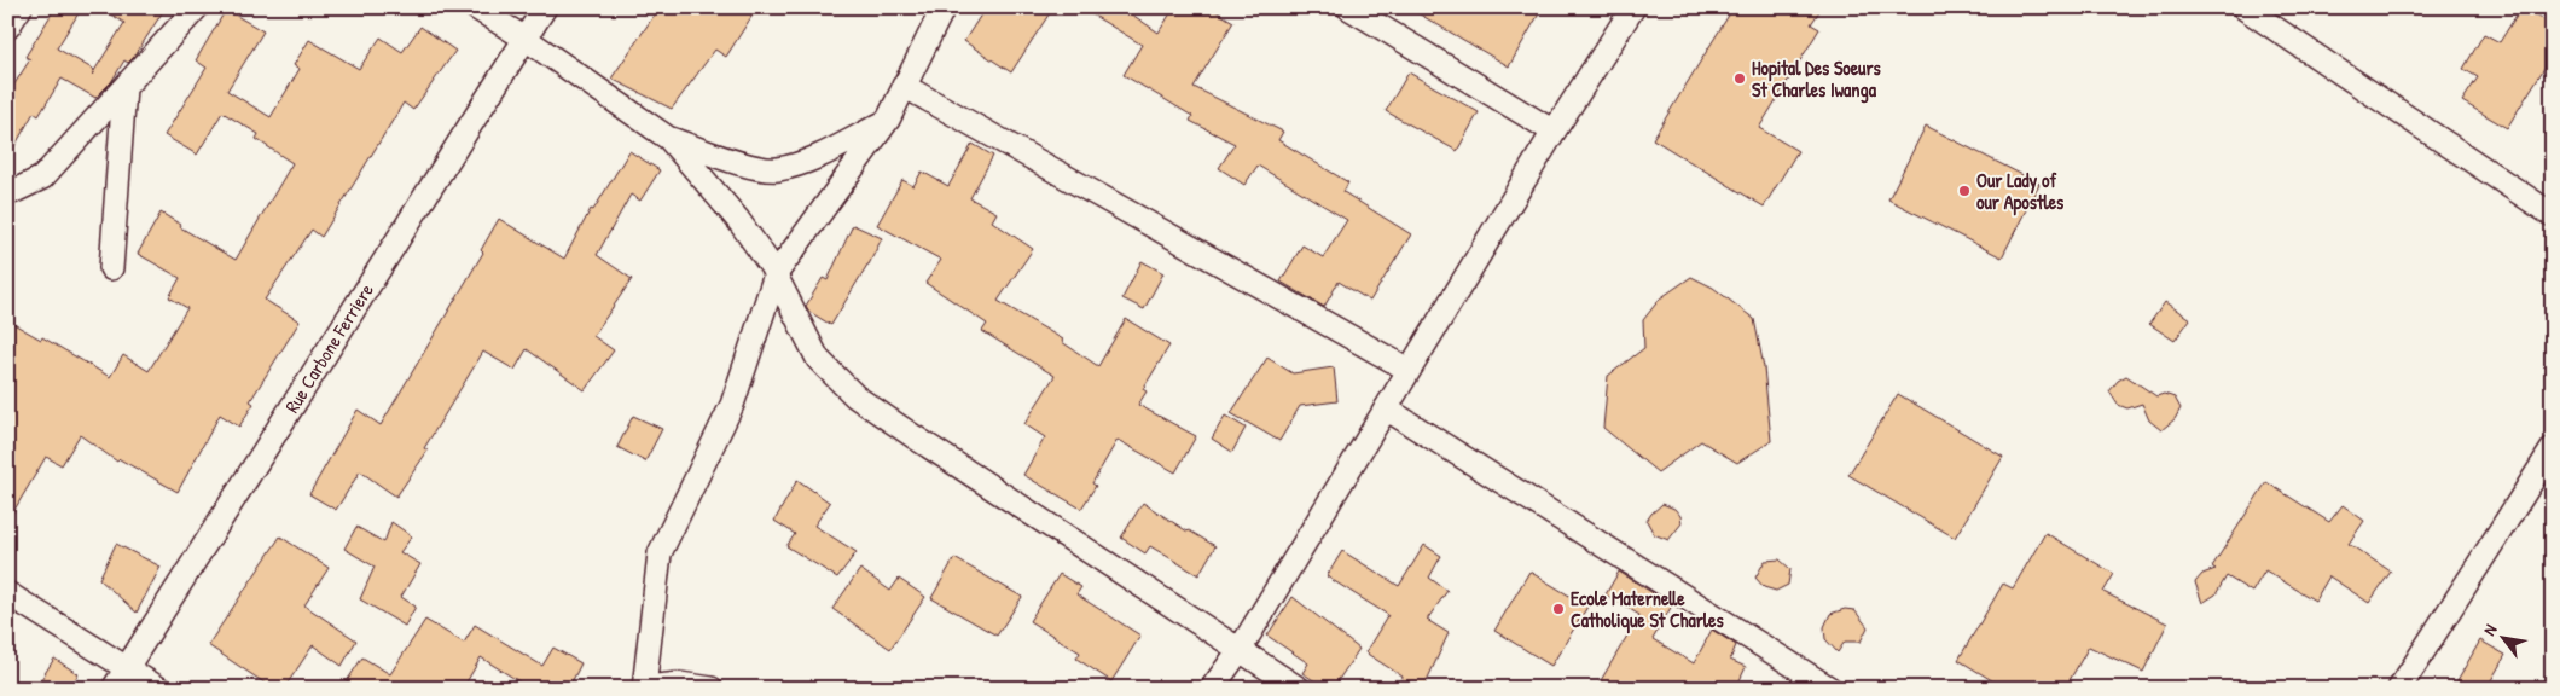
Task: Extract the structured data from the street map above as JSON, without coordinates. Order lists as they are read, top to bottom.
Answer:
{
  "streets": {
    "street": ["Rue Carbone Ferriere"]
  },
  "places": ["Hopital Des Soeurs St Charles Iwanga", "Our Lady of our Apostles", "Ecole Maternelle Catholique St Charles"],
  "north": "top left"
}
